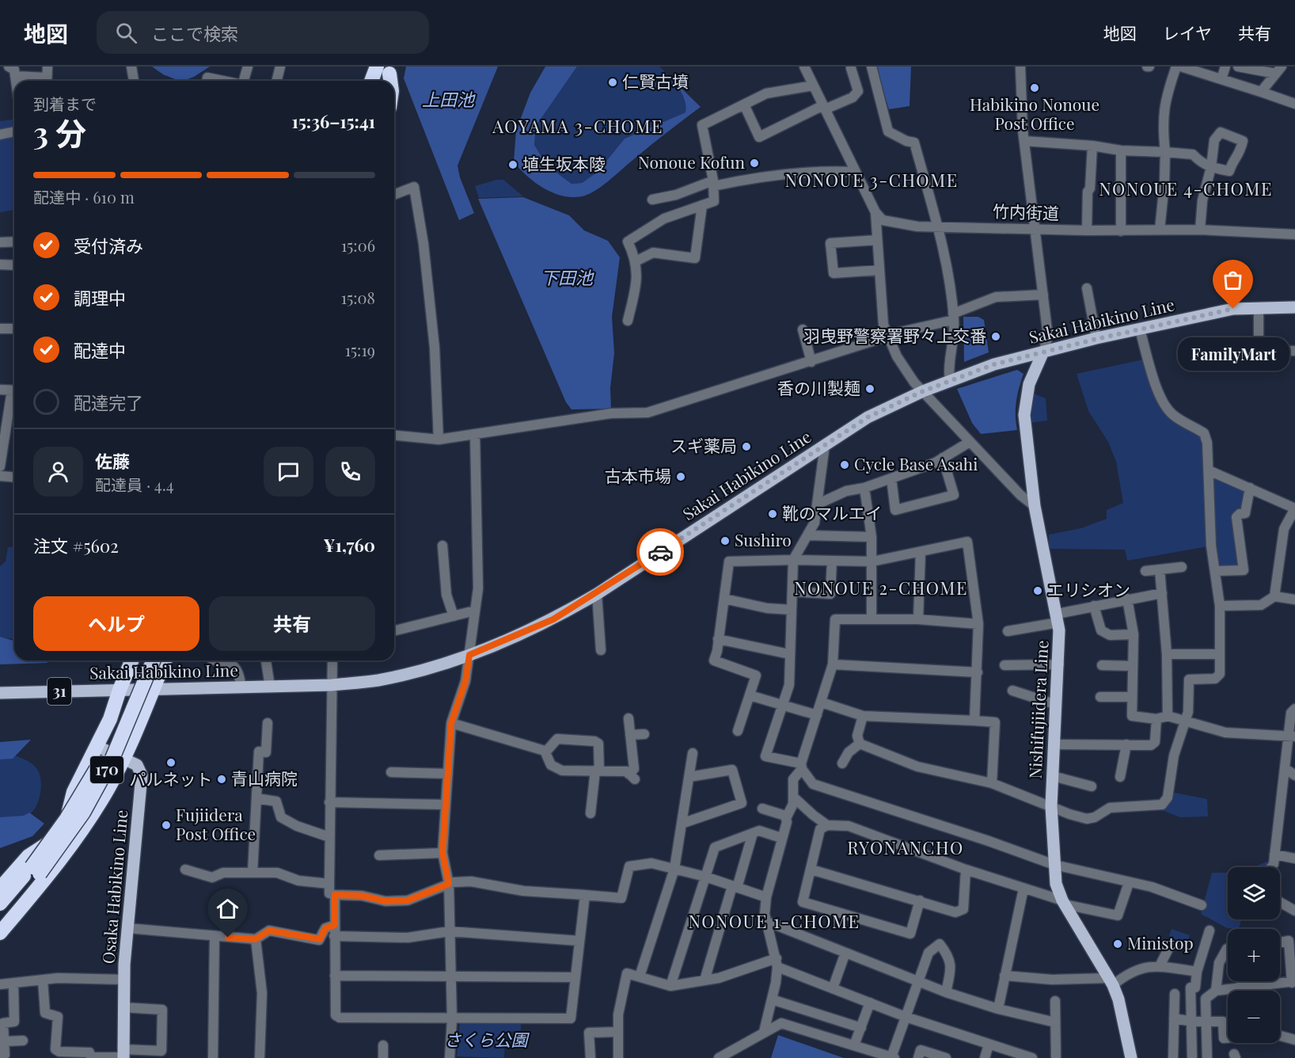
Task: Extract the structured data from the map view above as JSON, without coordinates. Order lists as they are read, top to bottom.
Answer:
{
  "streets": {
    "highway": ["170"],
    "main road": [
      "Sakai Habikino Line",
      "31",
      "Nishifujiidera Line",
      "Osaka Habikino Line"
    ],
    "street": ["竹内街道"]
  },
  "crossings": [
    ["Sakai Habikino Line", "Nishifujiidera Line"]
  ],
  "districts": [
    "AOYAMA 3-CHOME",
    "NONOUE 3-CHOME",
    "NONOUE 4-CHOME",
    "NONOUE 2-CHOME",
    "RYONANCHO",
    "NONOUE 1-CHOME"
  ],
  "water": ["上田池", "下田池"],
  "parks": ["さくら公園"],
  "places": [
    "仁賢古墳",
    "Habikino Nonoue Post Office",
    "Nonoue Kofun",
    "埴生坂本陵",
    "FamilyMart",
    "羽曳野警察署野々上交番",
    "香の川製麺",
    "スギ薬局",
    "Cycle Base Asahi",
    "古本市場",
    "靴のマルエイ",
    "Sushiro",
    "エリシオン",
    "パルネット",
    "青山病院",
    "Fujiidera Post Office",
    "Ministop"
  ],
  "page": {
    "header": "地図",
    "search": "ここで検索",
    "nav": ["地図", "レイヤ", "共有"],
    "heading": ["3 分", "到着まで", "15:36–15:41"],
    "panel": [
      "佐藤",
      "配達員 · 4.4",
      "注文 #5602",
      "¥1,760"
    ],
    "bar": "配達中 · 610 m",
    "list": [
      ["受付済み", "15:06"],
      ["調理中", "15:08"],
      ["配達中", "15:19"],
      "配達完了"
    ],
    "bubble": "FamilyMart",
    "buttons": ["ヘルプ", "共有"],
    "map_buttons": ["+", "−"]
  }
}
